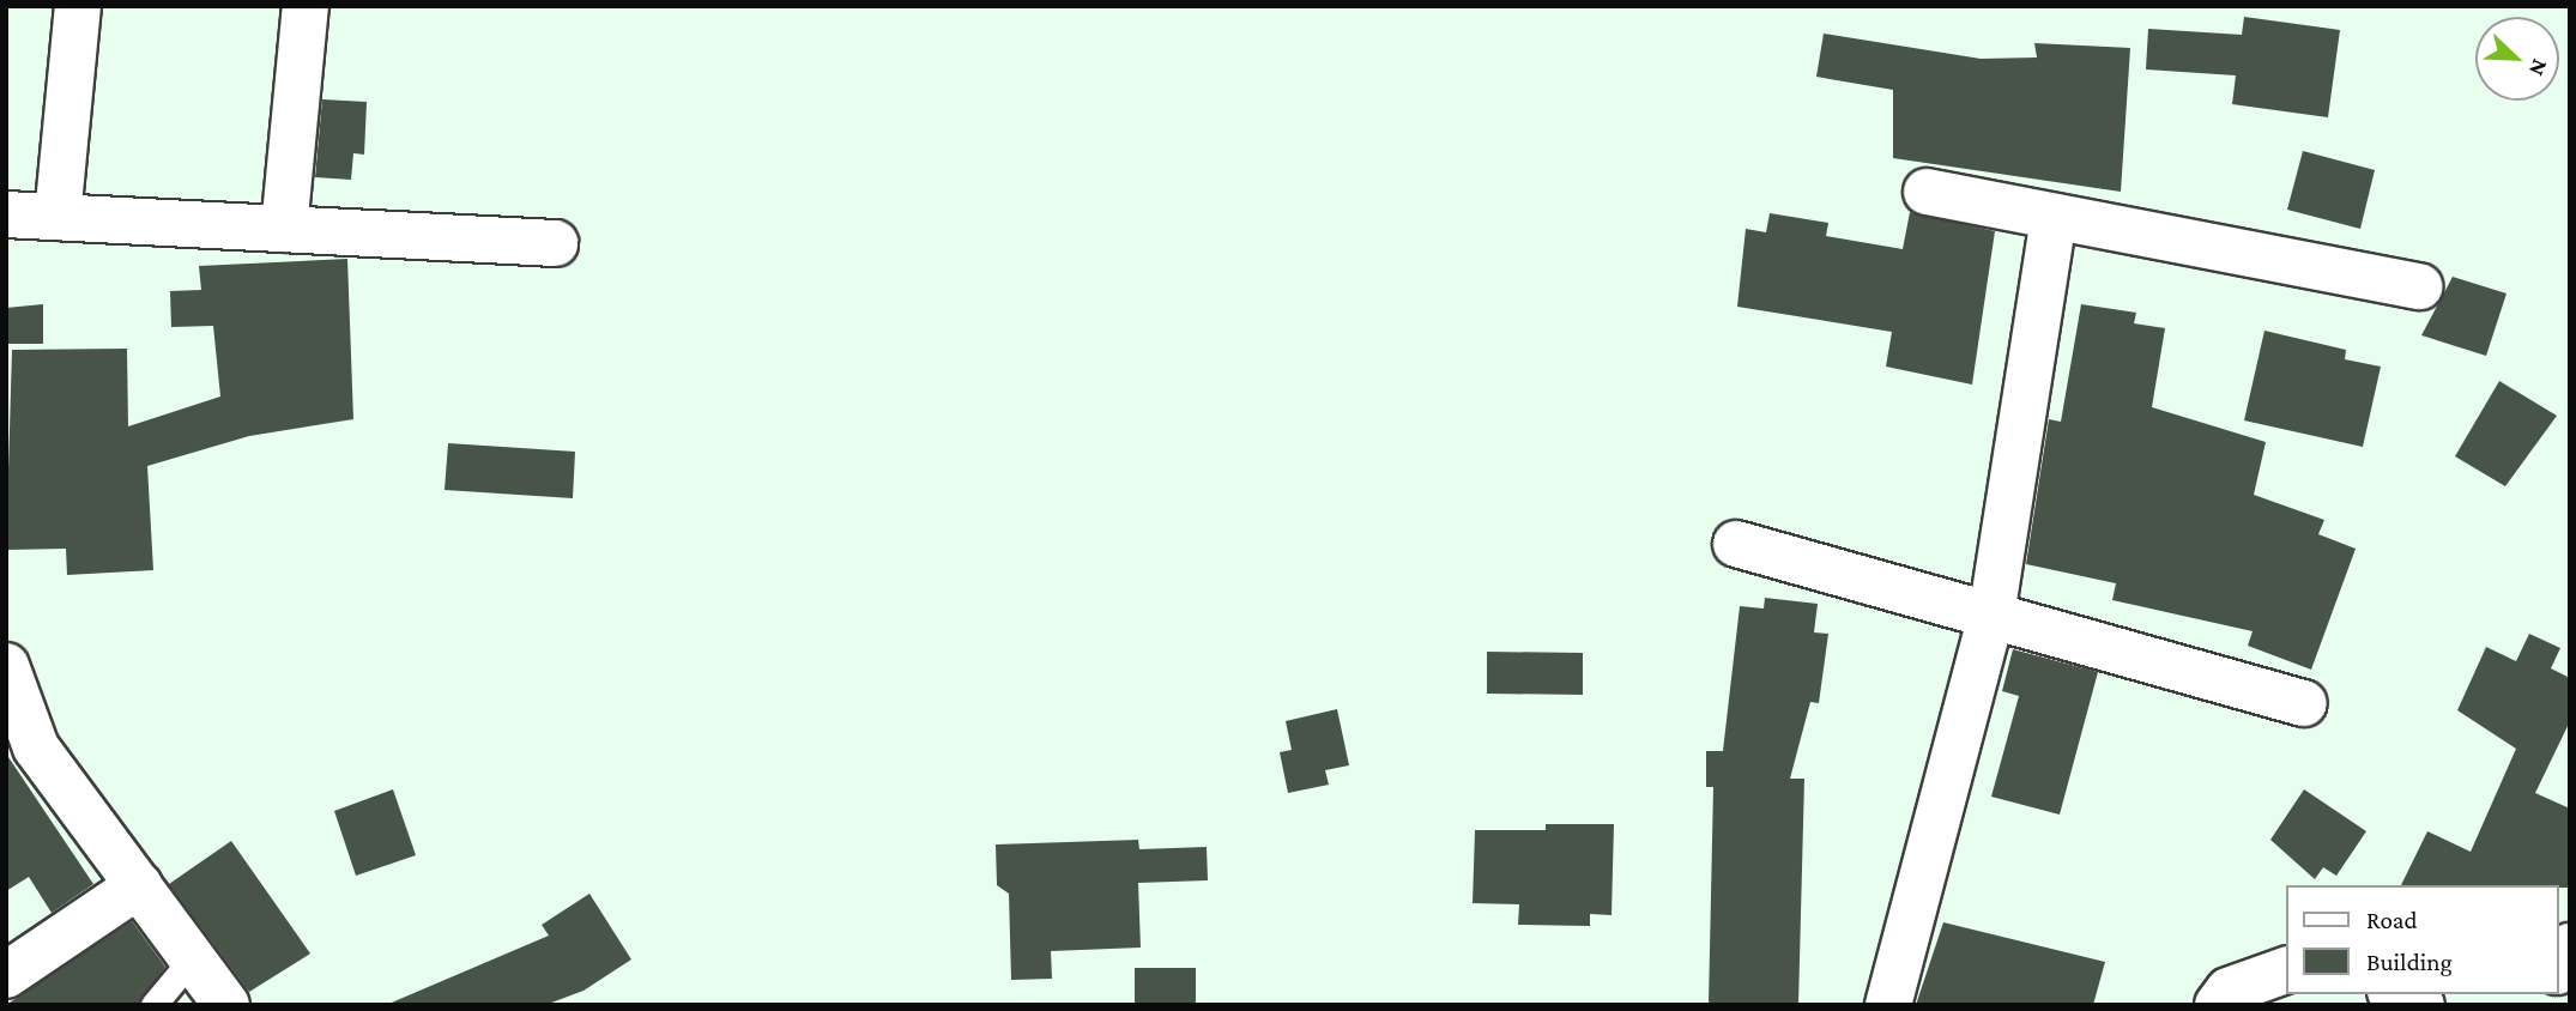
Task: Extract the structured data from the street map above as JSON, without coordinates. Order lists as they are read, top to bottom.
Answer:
{
  "legend": ["Road", "Building"],
  "north": "bottom right"
}
